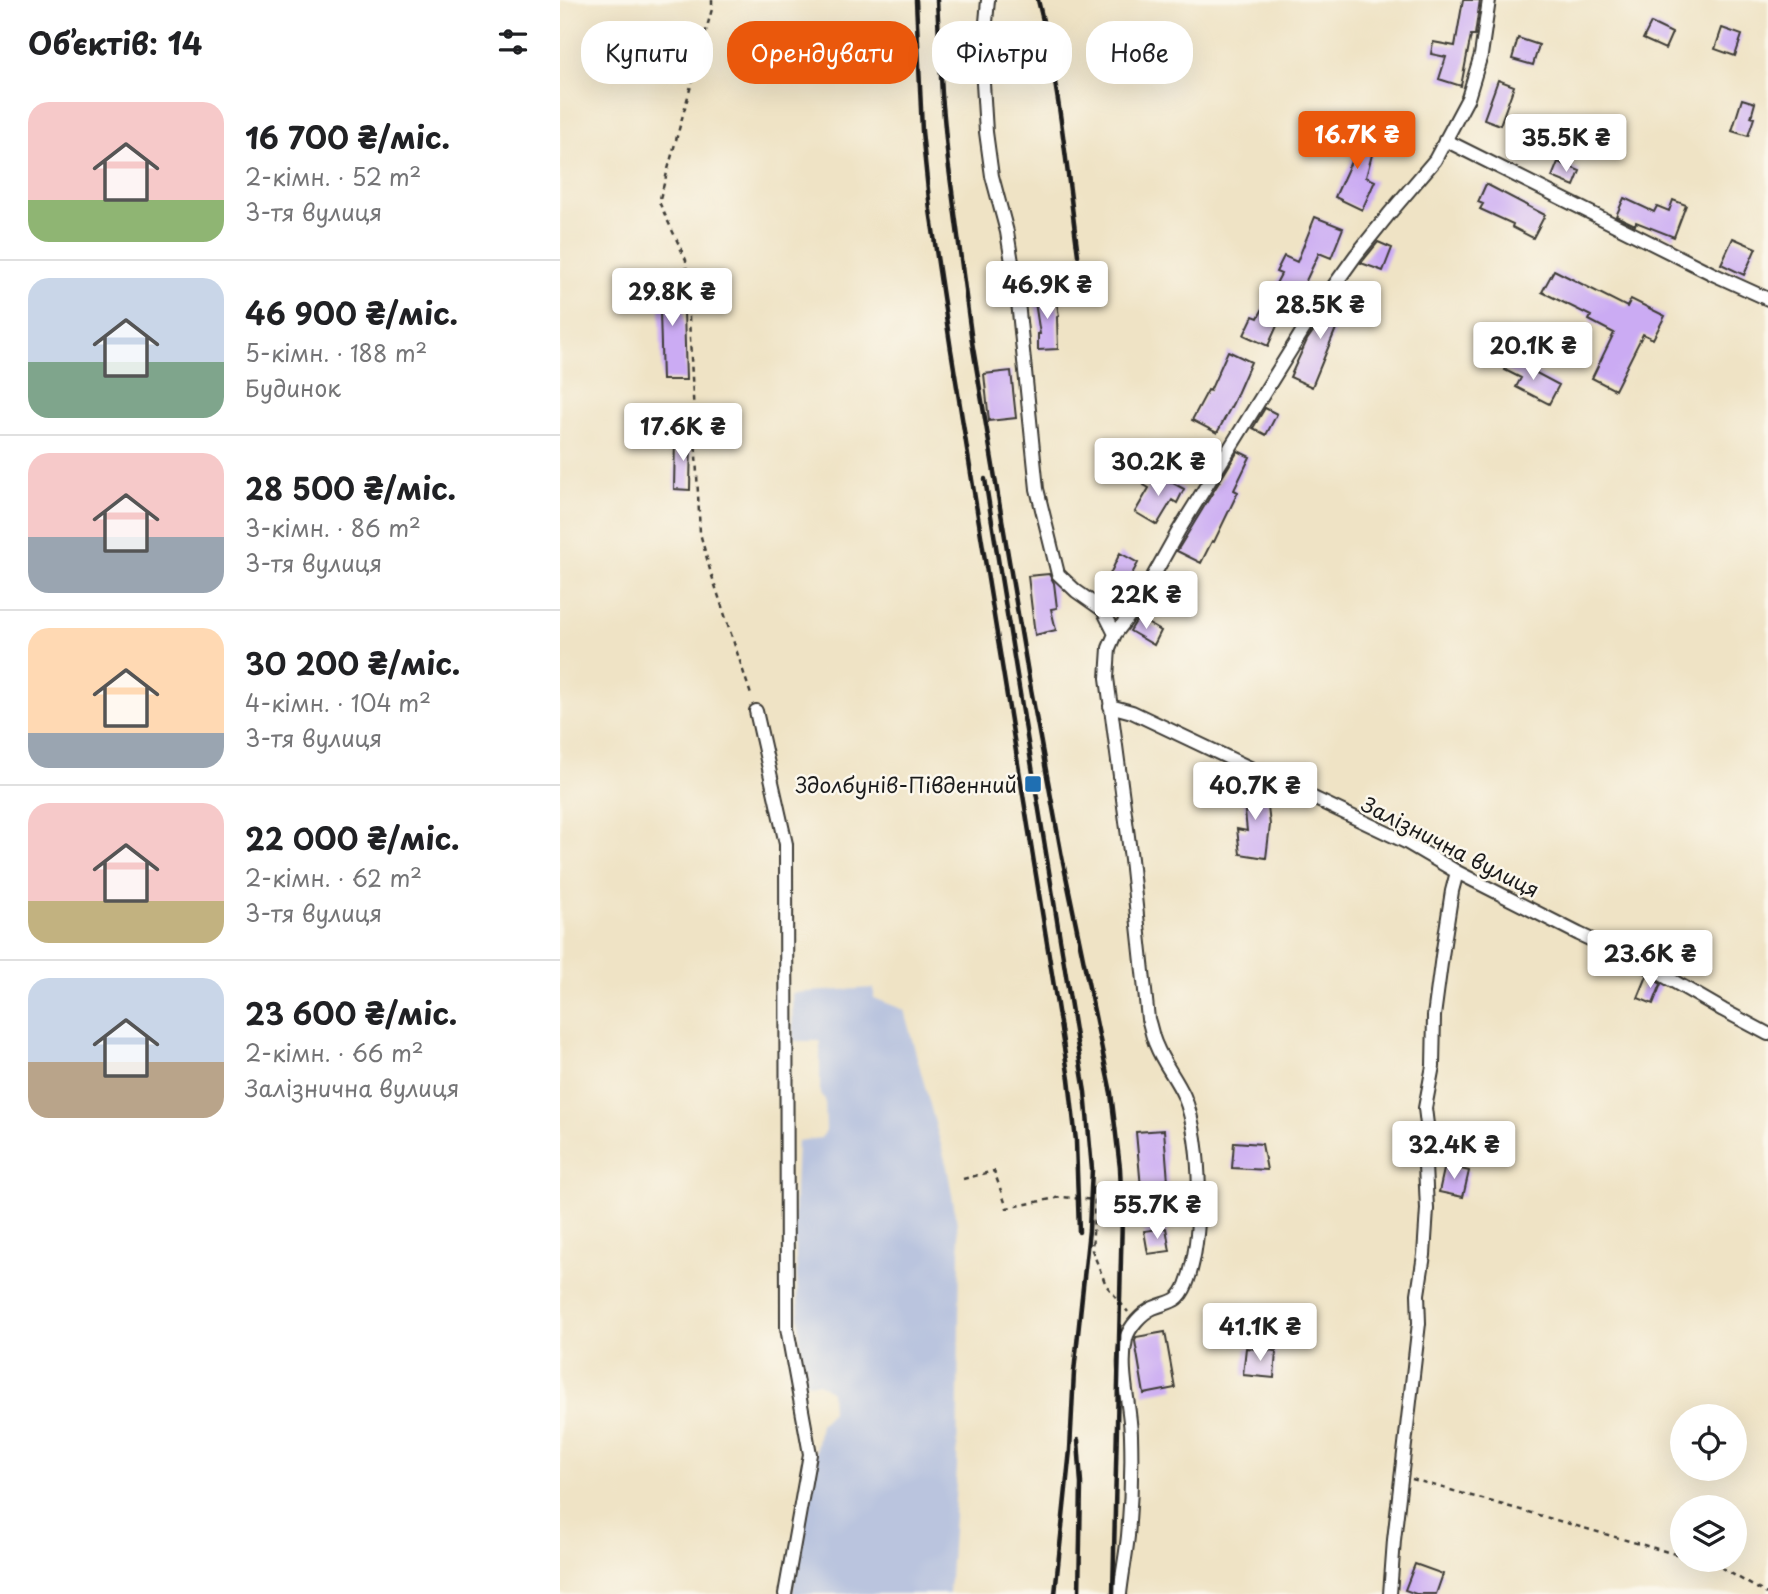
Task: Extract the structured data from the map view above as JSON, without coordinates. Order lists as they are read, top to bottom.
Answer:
{
  "streets": {
    "street": ["Залізнична вулиця"]
  },
  "places": {
    "transit": ["Здолбунів-Південний"]
  },
  "page": {
    "heading": "Об’єктів: 14",
    "chip": [
      "Купити",
      "Орендувати",
      "Фільтри",
      "Нове"
    ],
    "list": [
      {
        "name": "16 700 ₴/міс.",
        "note": "2-кімн. · 52 m² · 3-тя вулиця"
      },
      {
        "name": "46 900 ₴/міс.",
        "note": "5-кімн. · 188 m² · Будинок"
      },
      {
        "name": "28 500 ₴/міс.",
        "note": "3-кімн. · 86 m² · 3-тя вулиця"
      },
      {
        "name": "30 200 ₴/міс.",
        "note": "4-кімн. · 104 m² · 3-тя вулиця"
      },
      {
        "name": "22 000 ₴/міс.",
        "note": "2-кімн. · 62 m² · 3-тя вулиця"
      },
      {
        "name": "23 600 ₴/міс.",
        "note": "2-кімн. · 66 m² · Залізнична вулиця"
      }
    ],
    "price": [
      "16.7K ₴",
      "35.5K ₴",
      "46.9K ₴",
      "29.8K ₴",
      "28.5K ₴",
      "20.1K ₴",
      "17.6K ₴",
      "30.2K ₴",
      "22K ₴",
      "40.7K ₴",
      "23.6K ₴",
      "32.4K ₴",
      "55.7K ₴",
      "41.1K ₴"
    ]
  }
}
